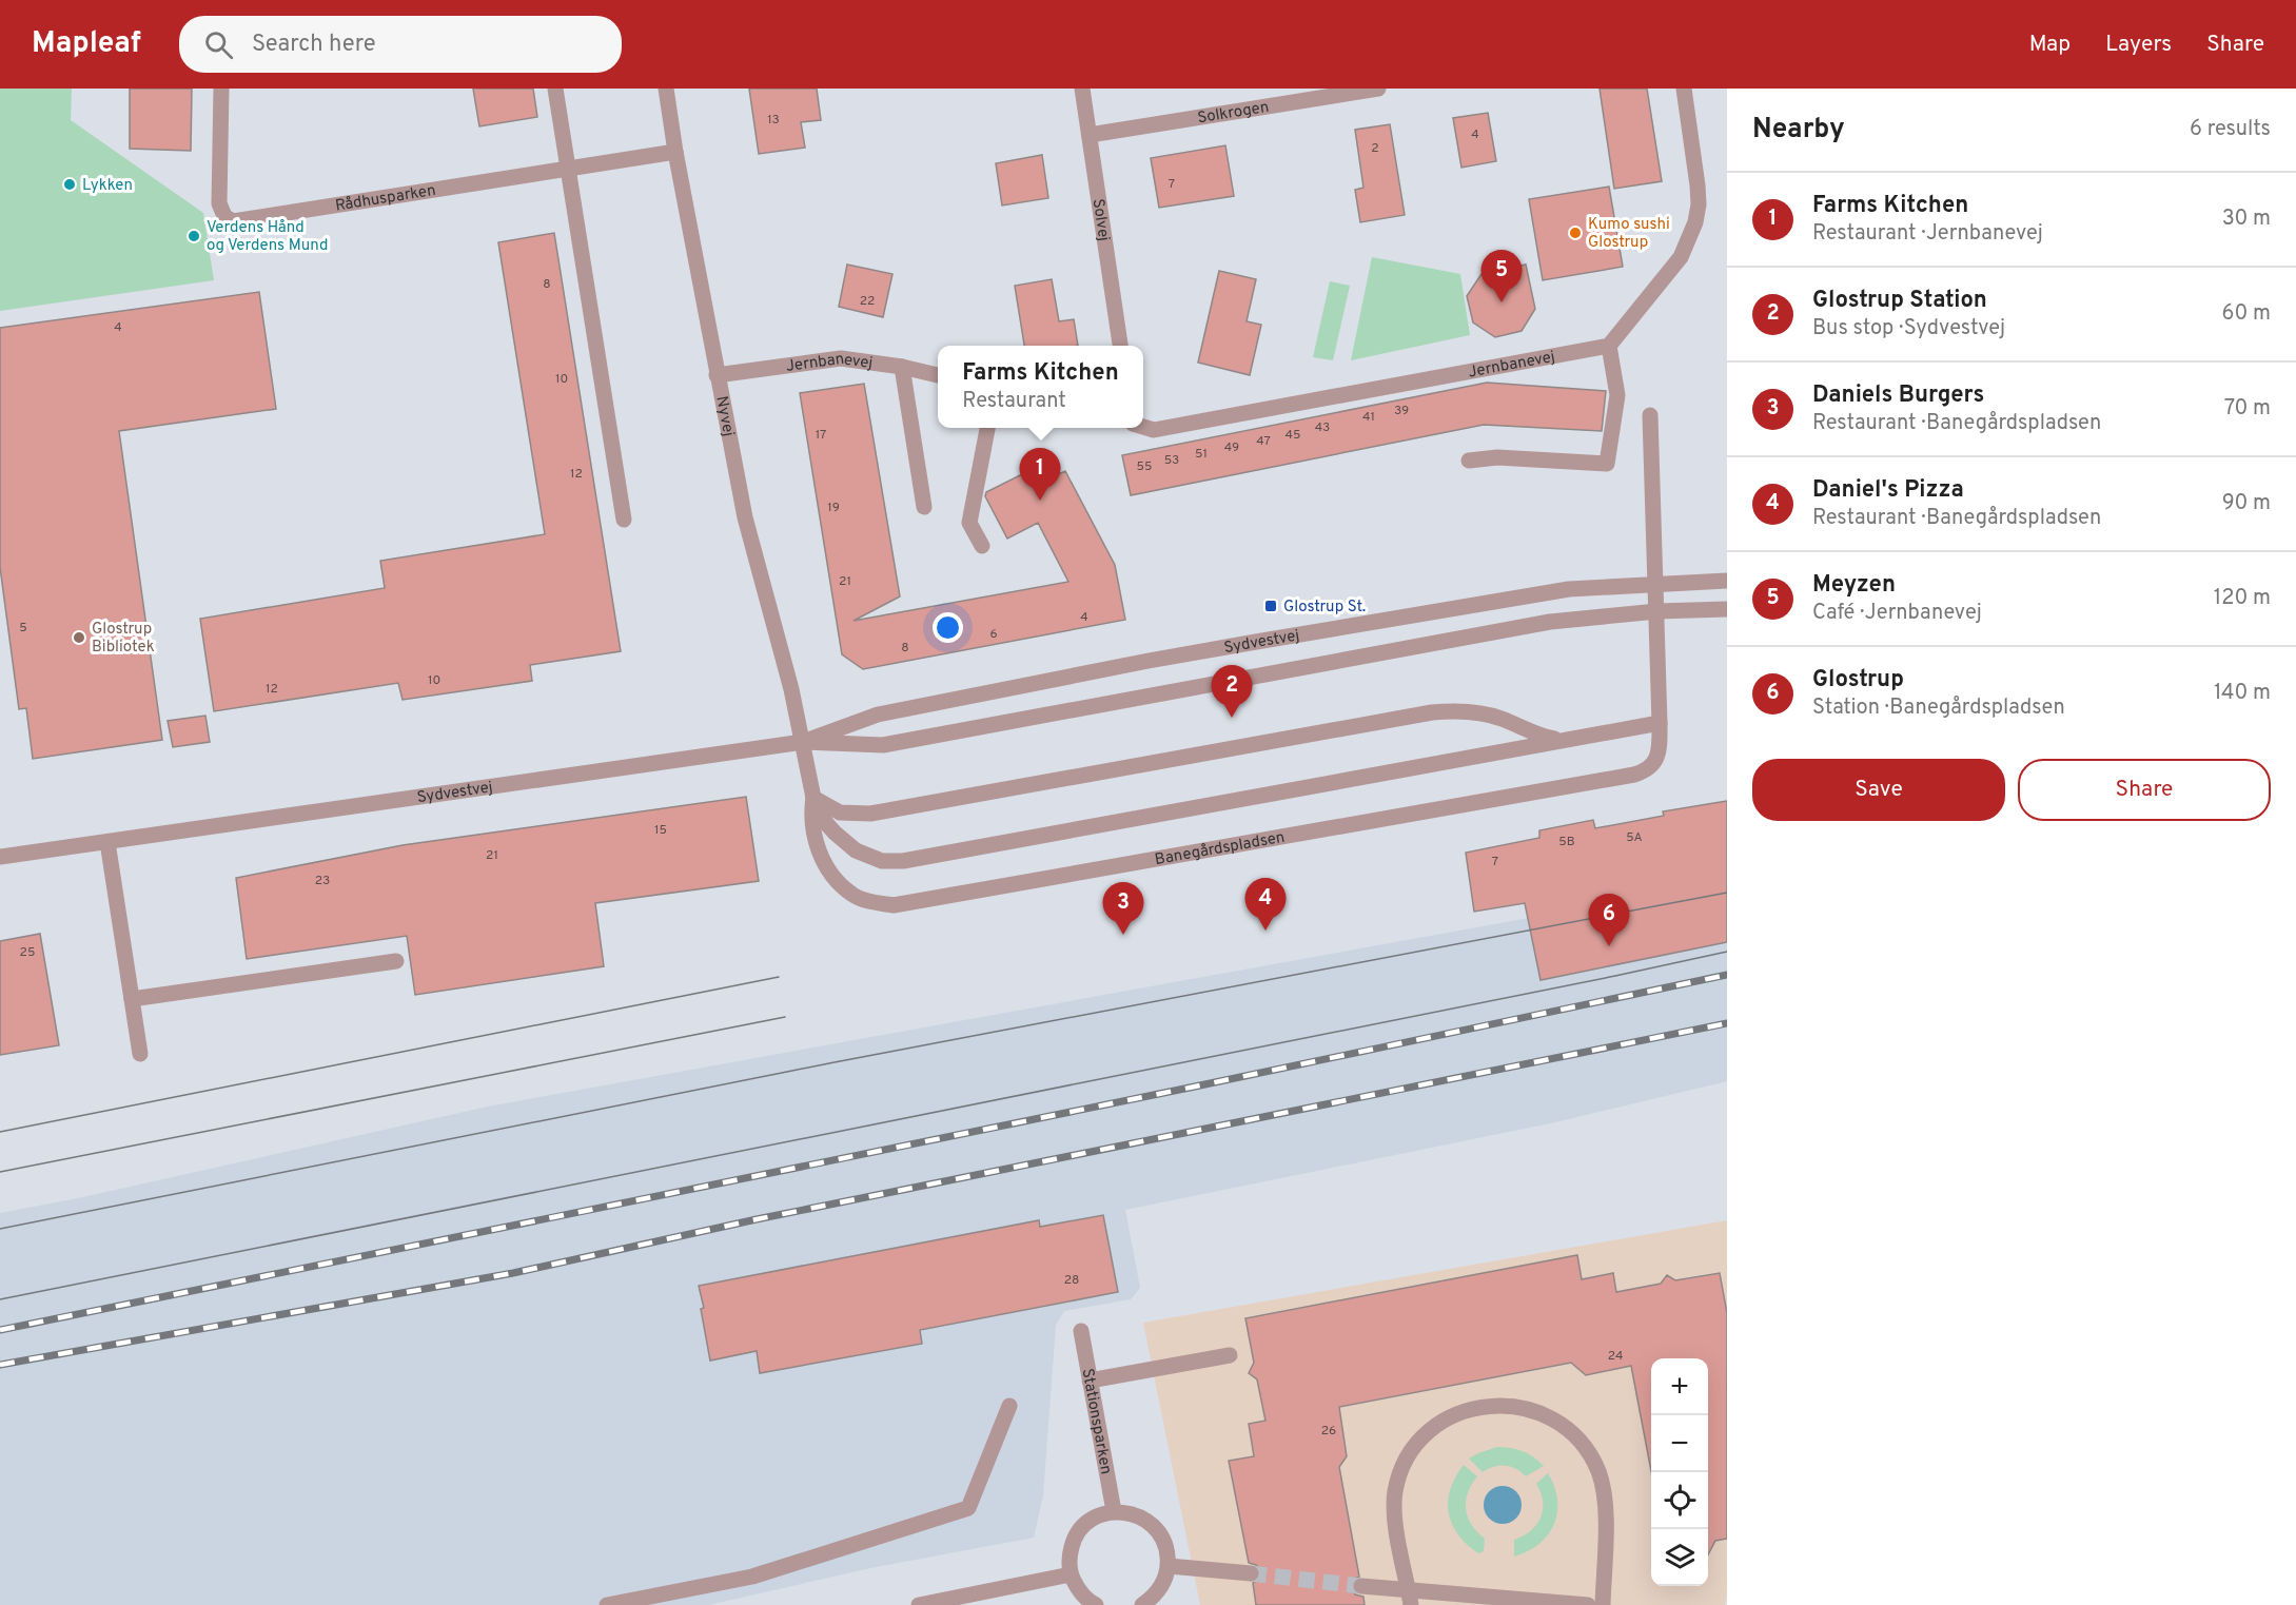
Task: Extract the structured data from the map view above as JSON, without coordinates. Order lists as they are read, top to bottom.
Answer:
{
  "streets": {
    "street": [
      "Solkrogen",
      "Rådhusparken",
      "Solvej",
      "Jernbanevej",
      "Nyvej",
      "Sydvestvej",
      "Banegårdspladsen",
      "Stationsparken"
    ]
  },
  "crossings": [
    ["Solkrogen", "Solvej"],
    ["Rådhusparken", "Nyvej"],
    ["Jernbanevej", "Nyvej"],
    ["Nyvej", "Sydvestvej"],
    ["Nyvej", "Banegårdspladsen"],
    ["Sydvestvej", "Banegårdspladsen"]
  ],
  "places": {
    "other": [
      "Lykken",
      "Kumo sushi Glostrup",
      "Verdens Hånd og Verdens Mund",
      "Glostrup Bibliotek"
    ],
    "transit": ["Glostrup St."]
  },
  "house_numbers": [
    "13",
    "4",
    "2",
    "7",
    "8",
    "22",
    "4",
    "10",
    "39",
    "41",
    "43",
    "17",
    "45",
    "47",
    "49",
    "51",
    "53",
    "55",
    "12",
    "19",
    "21",
    "4",
    "5",
    "6",
    "8",
    "10",
    "12",
    "15",
    "5A",
    "5B",
    "21",
    "7",
    "23",
    "25",
    "28",
    "24",
    "26"
  ],
  "page": {
    "header": "Mapleaf",
    "search": "Search here",
    "nav": ["Map", "Layers", "Share"],
    "heading": ["Nearby", "6 results"],
    "list": [
      {
        "mark": "1",
        "name": "Farms Kitchen",
        "note": "Restaurant · Jernbanevej",
        "value": "30 m"
      },
      {
        "mark": "2",
        "name": "Glostrup Station",
        "note": "Bus stop · Sydvestvej",
        "value": "60 m"
      },
      {
        "mark": "3",
        "name": "Daniels Burgers",
        "note": "Restaurant · Banegårdspladsen",
        "value": "70 m"
      },
      {
        "mark": "4",
        "name": "Daniel's Pizza",
        "note": "Restaurant · Banegårdspladsen",
        "value": "90 m"
      },
      {
        "mark": "5",
        "name": "Meyzen",
        "note": "Café · Jernbanevej",
        "value": "120 m"
      },
      {
        "mark": "6",
        "name": "Glostrup",
        "note": "Station · Banegårdspladsen",
        "value": "140 m"
      }
    ],
    "pins": [
      "5",
      "1",
      "2",
      "4",
      "3",
      "6"
    ],
    "popup": ["Farms Kitchen", "Restaurant"],
    "buttons": ["Save", "Share"],
    "map_buttons": ["+", "−"]
  }
}
